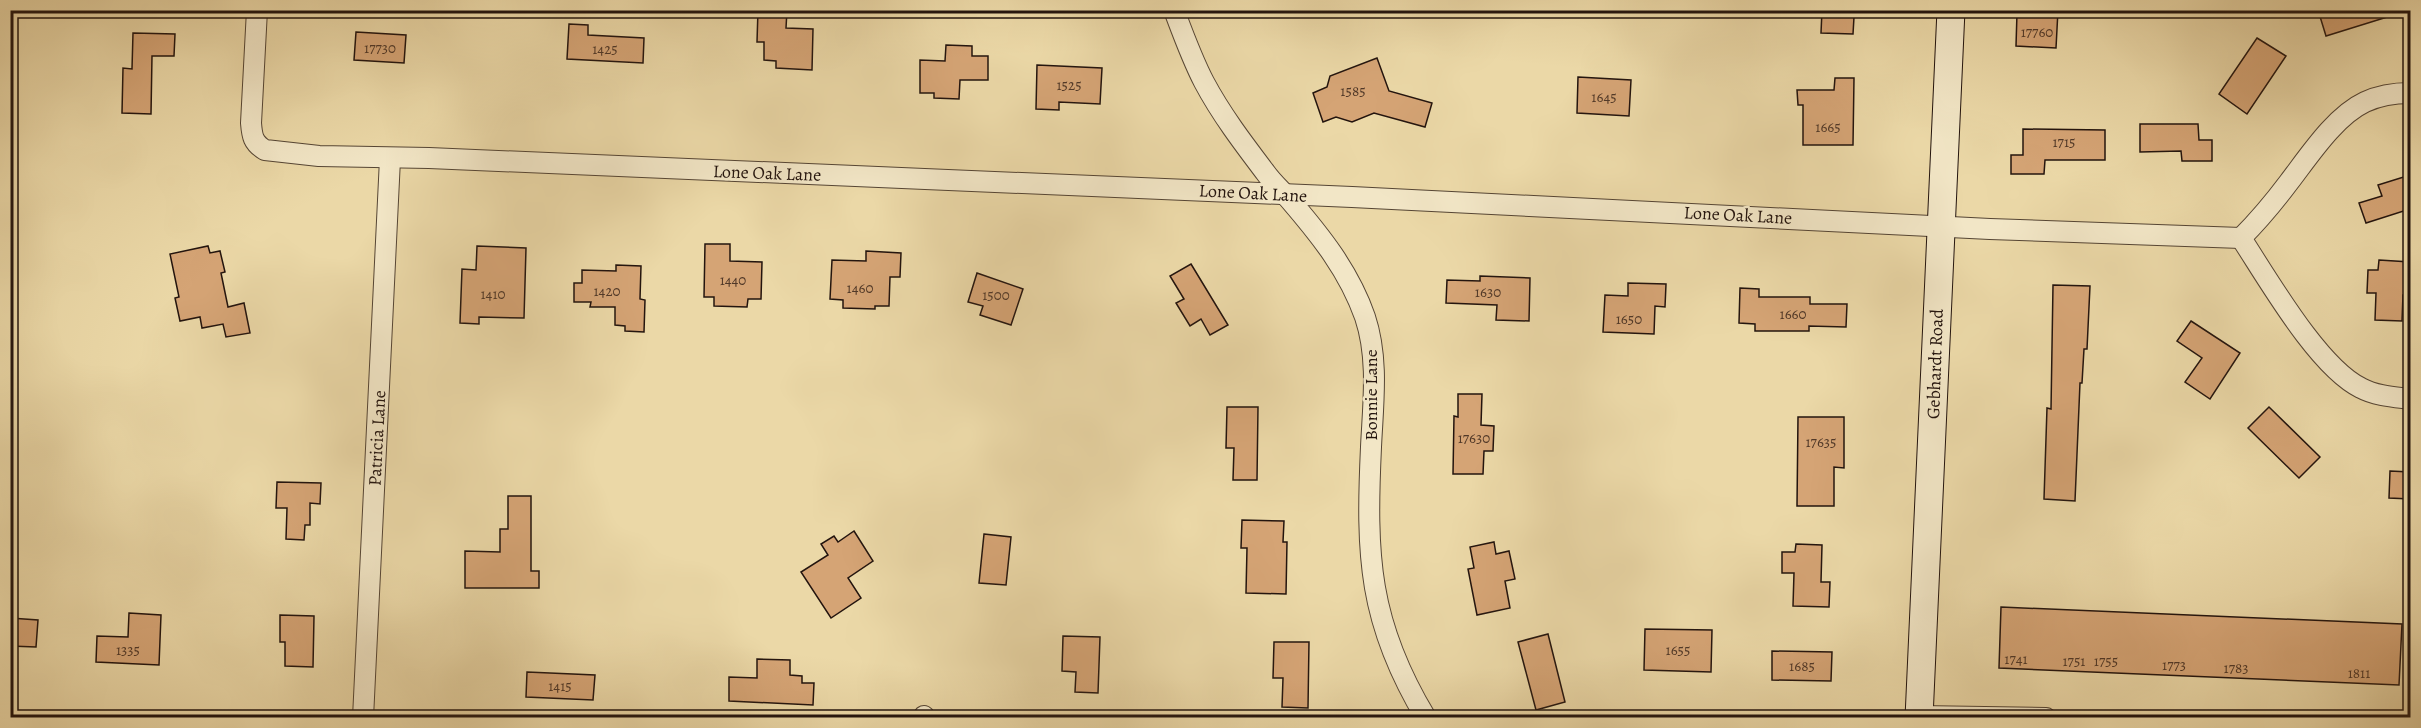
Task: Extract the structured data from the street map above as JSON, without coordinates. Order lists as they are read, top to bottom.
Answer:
{
  "streets": {
    "street": [
      "Lone Oak Lane",
      "Gebhardt Road",
      "Bonnie Lane",
      "Patricia Lane"
    ]
  },
  "crossings": [
    ["Lone Oak Lane", "Gebhardt Road"],
    ["Lone Oak Lane", "Bonnie Lane"],
    ["Lone Oak Lane", "Patricia Lane"]
  ],
  "house_numbers": [
    "17760",
    "17730",
    "1425",
    "1525",
    "1585",
    "1645",
    "1665",
    "1715",
    "1440",
    "1460",
    "1420",
    "1630",
    "1410",
    "1500",
    "1660",
    "1650",
    "17630",
    "17635",
    "1335",
    "1655",
    "1741",
    "1751",
    "1755",
    "1773",
    "1685",
    "1783",
    "1811",
    "1415"
  ]
}
